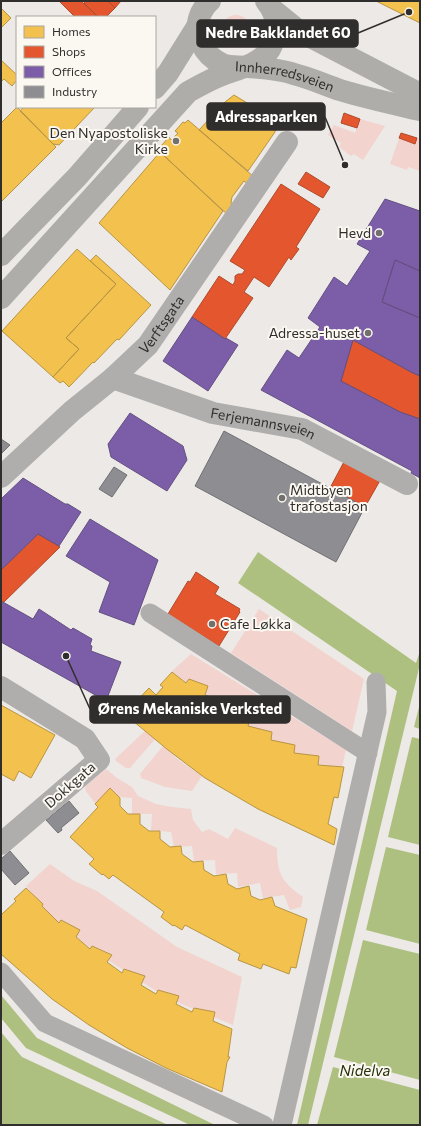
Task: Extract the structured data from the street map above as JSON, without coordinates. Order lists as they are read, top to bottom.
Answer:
{
  "streets": {
    "main road": ["Innherredsveien"],
    "street": ["Verftsgata", "Ferjemannsveien", "Dokkgata"]
  },
  "crossings": [
    ["Verftsgata", "Ferjemannsveien"]
  ],
  "water": ["Nidelva"],
  "places": [
    "Nedre Bakklandet 60",
    "Den Nyapostoliske Kirke",
    "Adressaparken",
    "Hevd",
    "Adressa-huset",
    "Midtbyen trafostasjon",
    "Cafe Løkka",
    "Ørens Mekaniske Verksted"
  ],
  "legend": [
    "Homes",
    "Shops",
    "Offices",
    "Industry"
  ]
}
